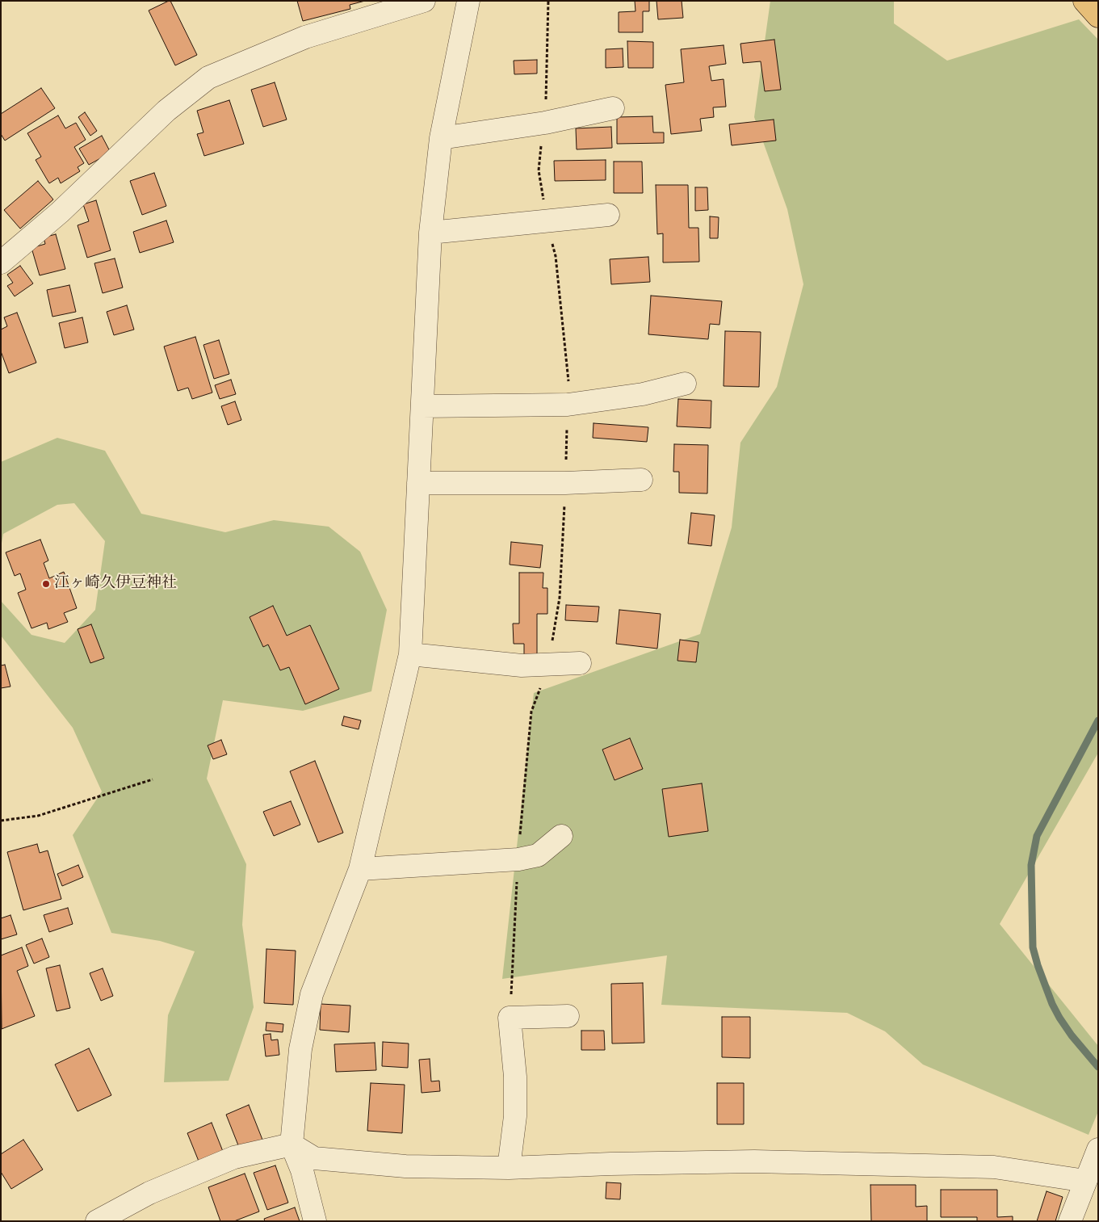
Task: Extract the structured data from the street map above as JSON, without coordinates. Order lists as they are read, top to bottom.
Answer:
{
  "places": ["江ヶ崎久伊豆神社"]
}
